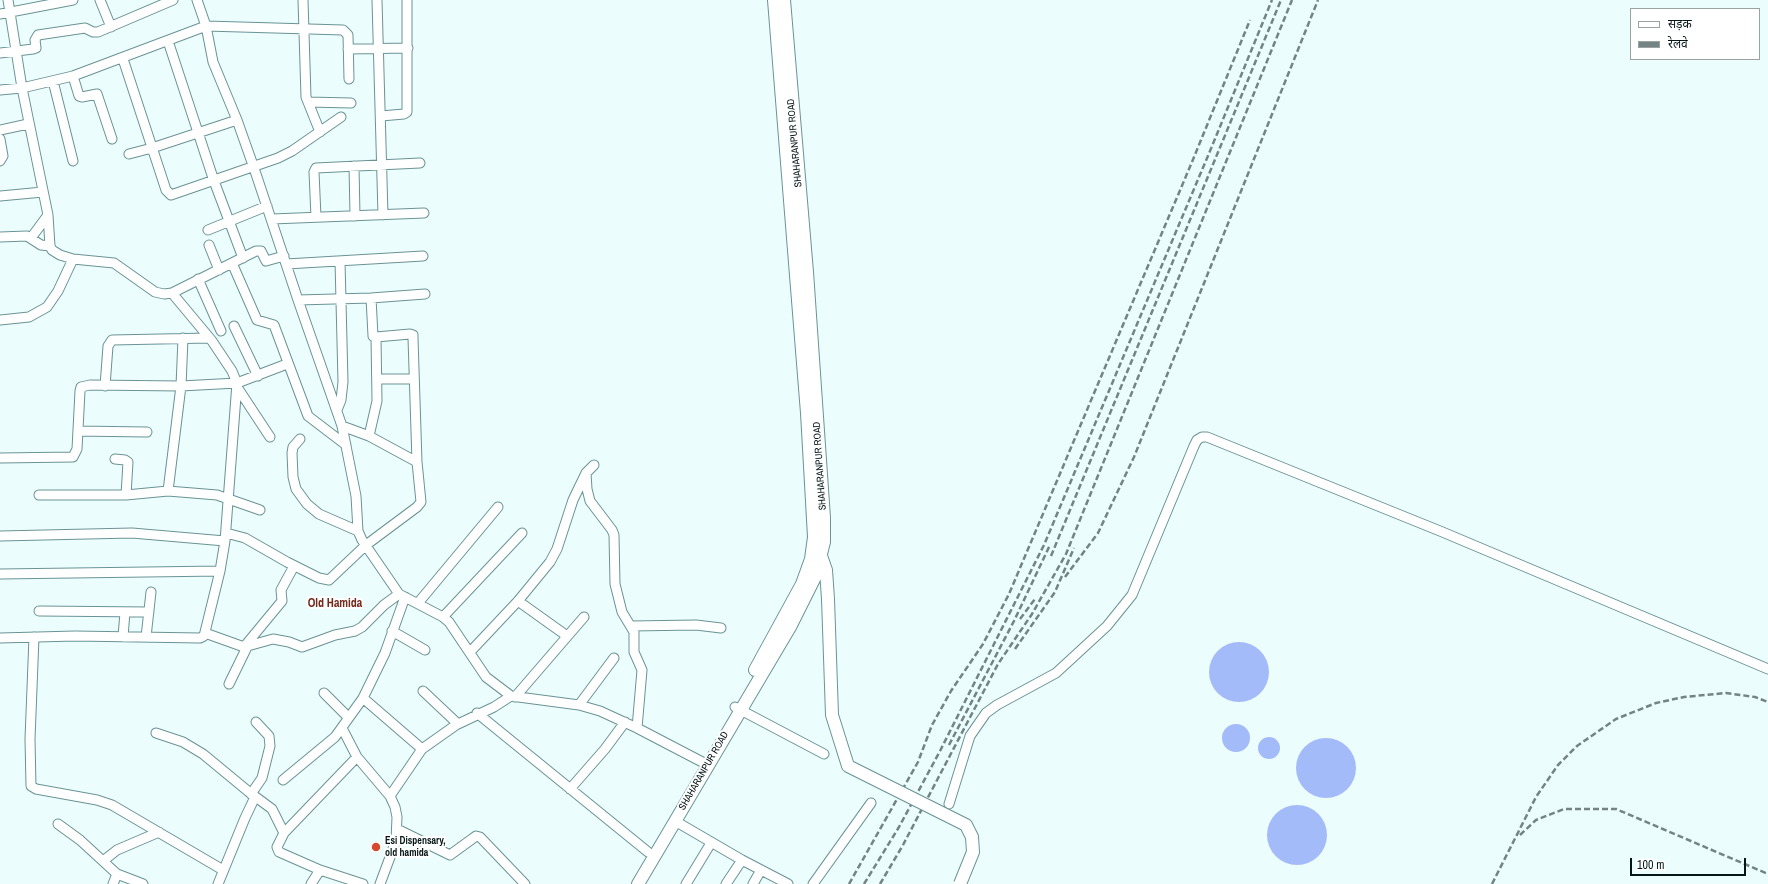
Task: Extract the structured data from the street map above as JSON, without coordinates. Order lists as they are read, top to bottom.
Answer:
{
  "streets": {
    "main road": ["SHAHARANPUR ROAD"]
  },
  "districts": ["Old Hamida"],
  "places": ["Esi Dispensary, old hamida"],
  "legend": ["सड़क", "रेलवे"],
  "scale_bar": "100 m"
}
